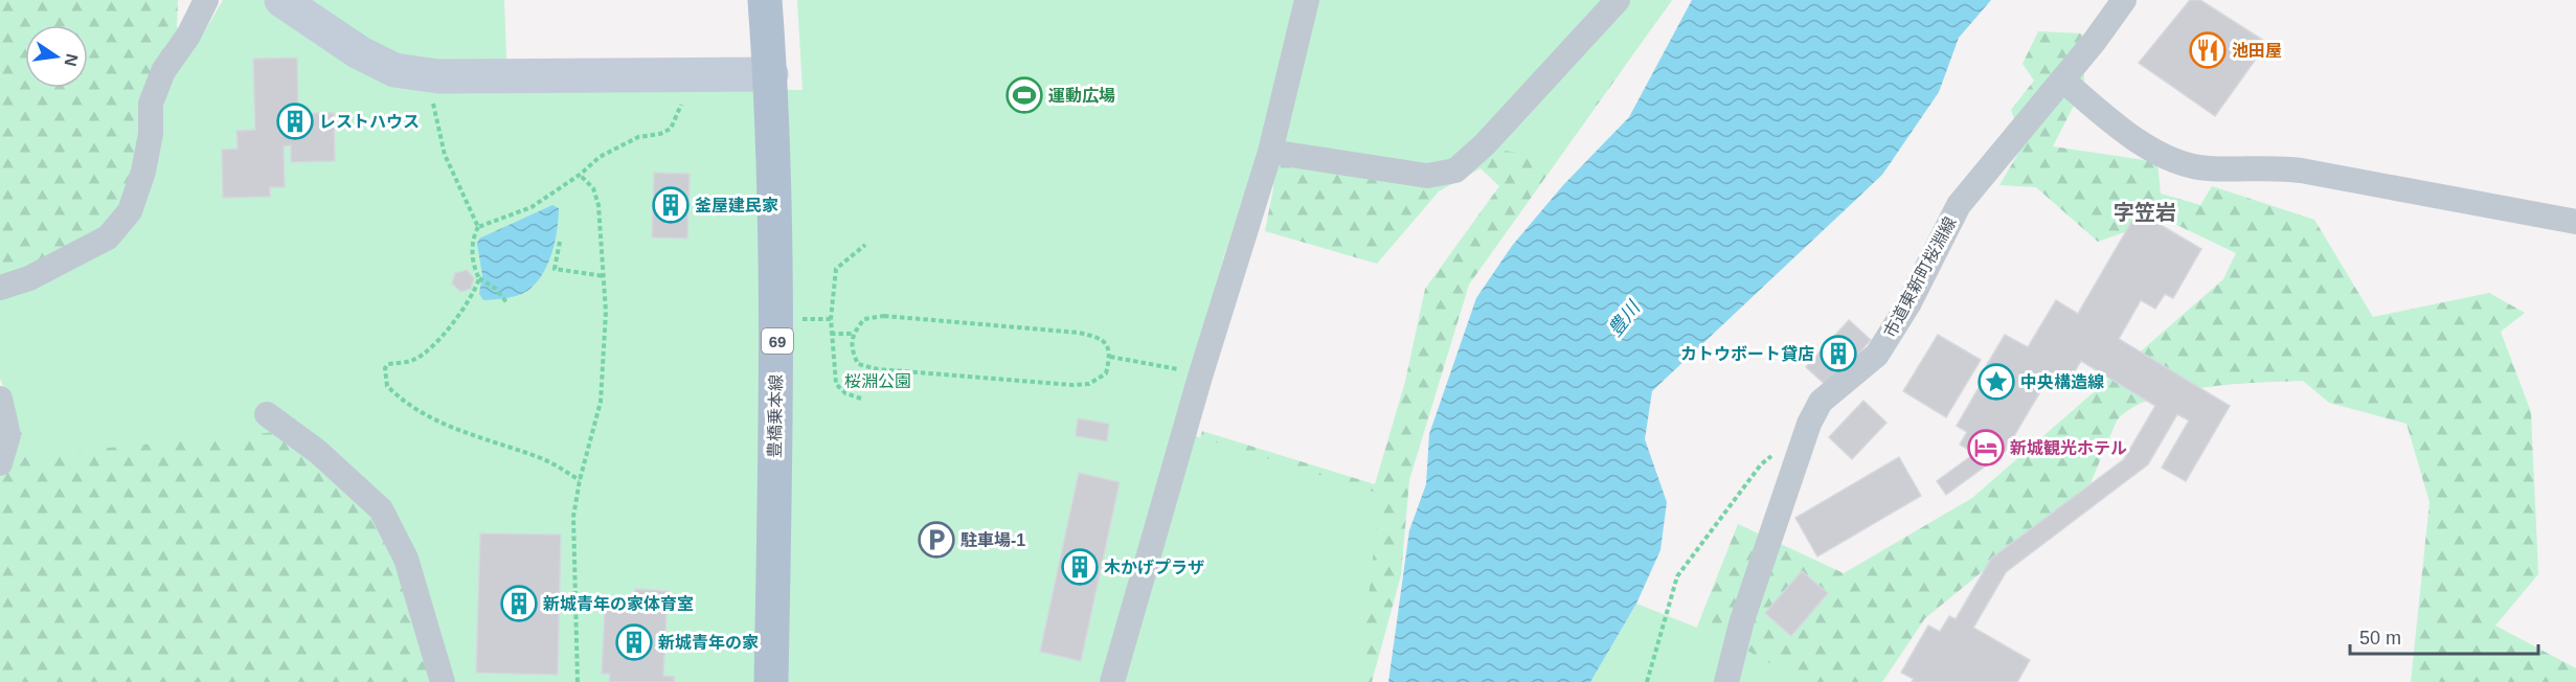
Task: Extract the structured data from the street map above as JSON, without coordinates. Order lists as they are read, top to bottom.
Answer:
{
  "streets": {
    "main road": ["69", "豊橋乗本線"],
    "street": ["市道東新町桜淵線"]
  },
  "districts": ["字笠岩"],
  "water": ["豊川"],
  "parks": ["桜淵公園"],
  "places": {
    "restaurant": ["池田屋"],
    "sports": ["運動広場"],
    "building": [
      "レストハウス",
      "釜屋建民家",
      "カトウボート貸店",
      "木かげプラザ",
      "新城青年の家体育室",
      "新城青年の家"
    ],
    "place": ["中央構造線"],
    "hotel": ["新城観光ホテル"],
    "parking": ["駐車場-1"]
  },
  "scale_bar": "50 m",
  "north": "right"
}
